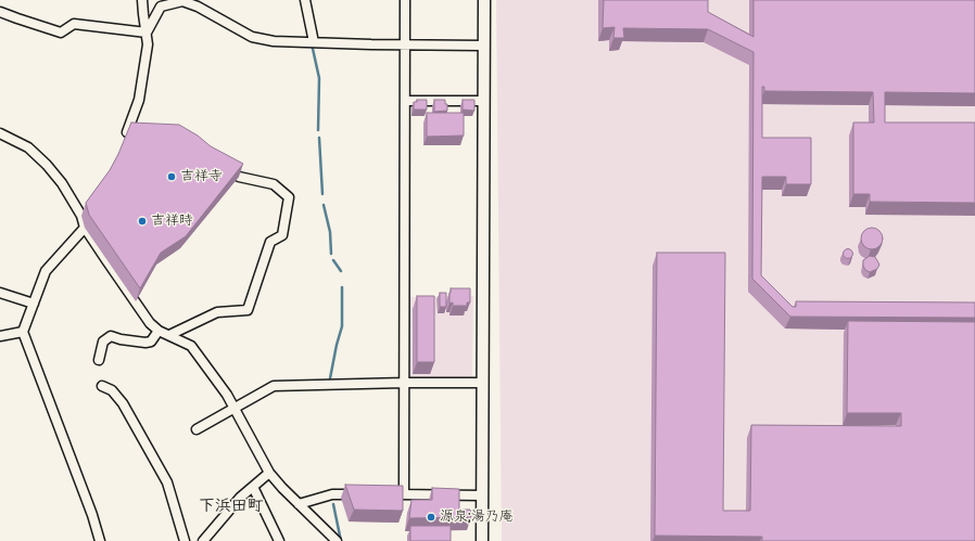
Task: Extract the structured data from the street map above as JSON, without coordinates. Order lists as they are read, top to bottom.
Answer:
{
  "districts": ["下浜田町"],
  "places": ["吉祥寺", "吉祥時", "源泉;湯乃庵"]
}
